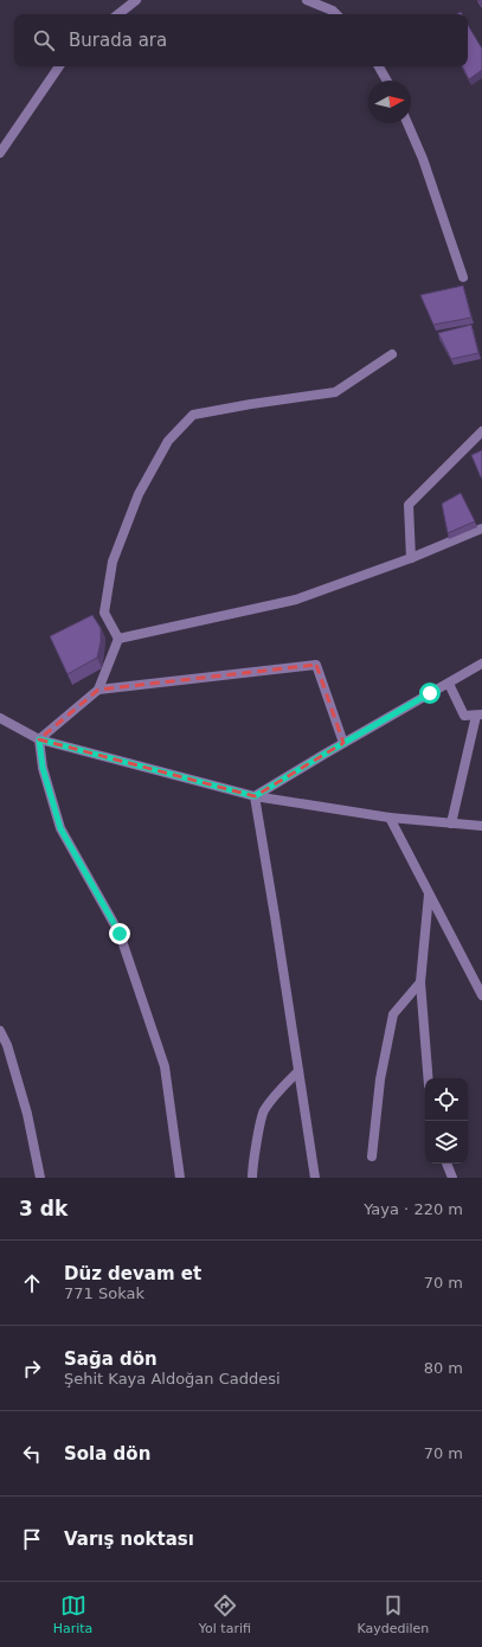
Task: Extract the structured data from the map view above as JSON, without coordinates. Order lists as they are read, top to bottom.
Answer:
{
  "north": "right",
  "page": {
    "search": "Burada ara",
    "heading": ["3 dk", "Yaya · 220 m"],
    "list": [
      ["Düz devam et", "771 Sokak", "70 m"],
      ["Sağa dön", "Şehit Kaya Aldoğan Caddesi", "80 m"],
      ["Sola dön", "70 m"],
      "Varış noktası"
    ],
    "nav": ["Harita", "Yol tarifi", "Kaydedilen"]
  }
}
